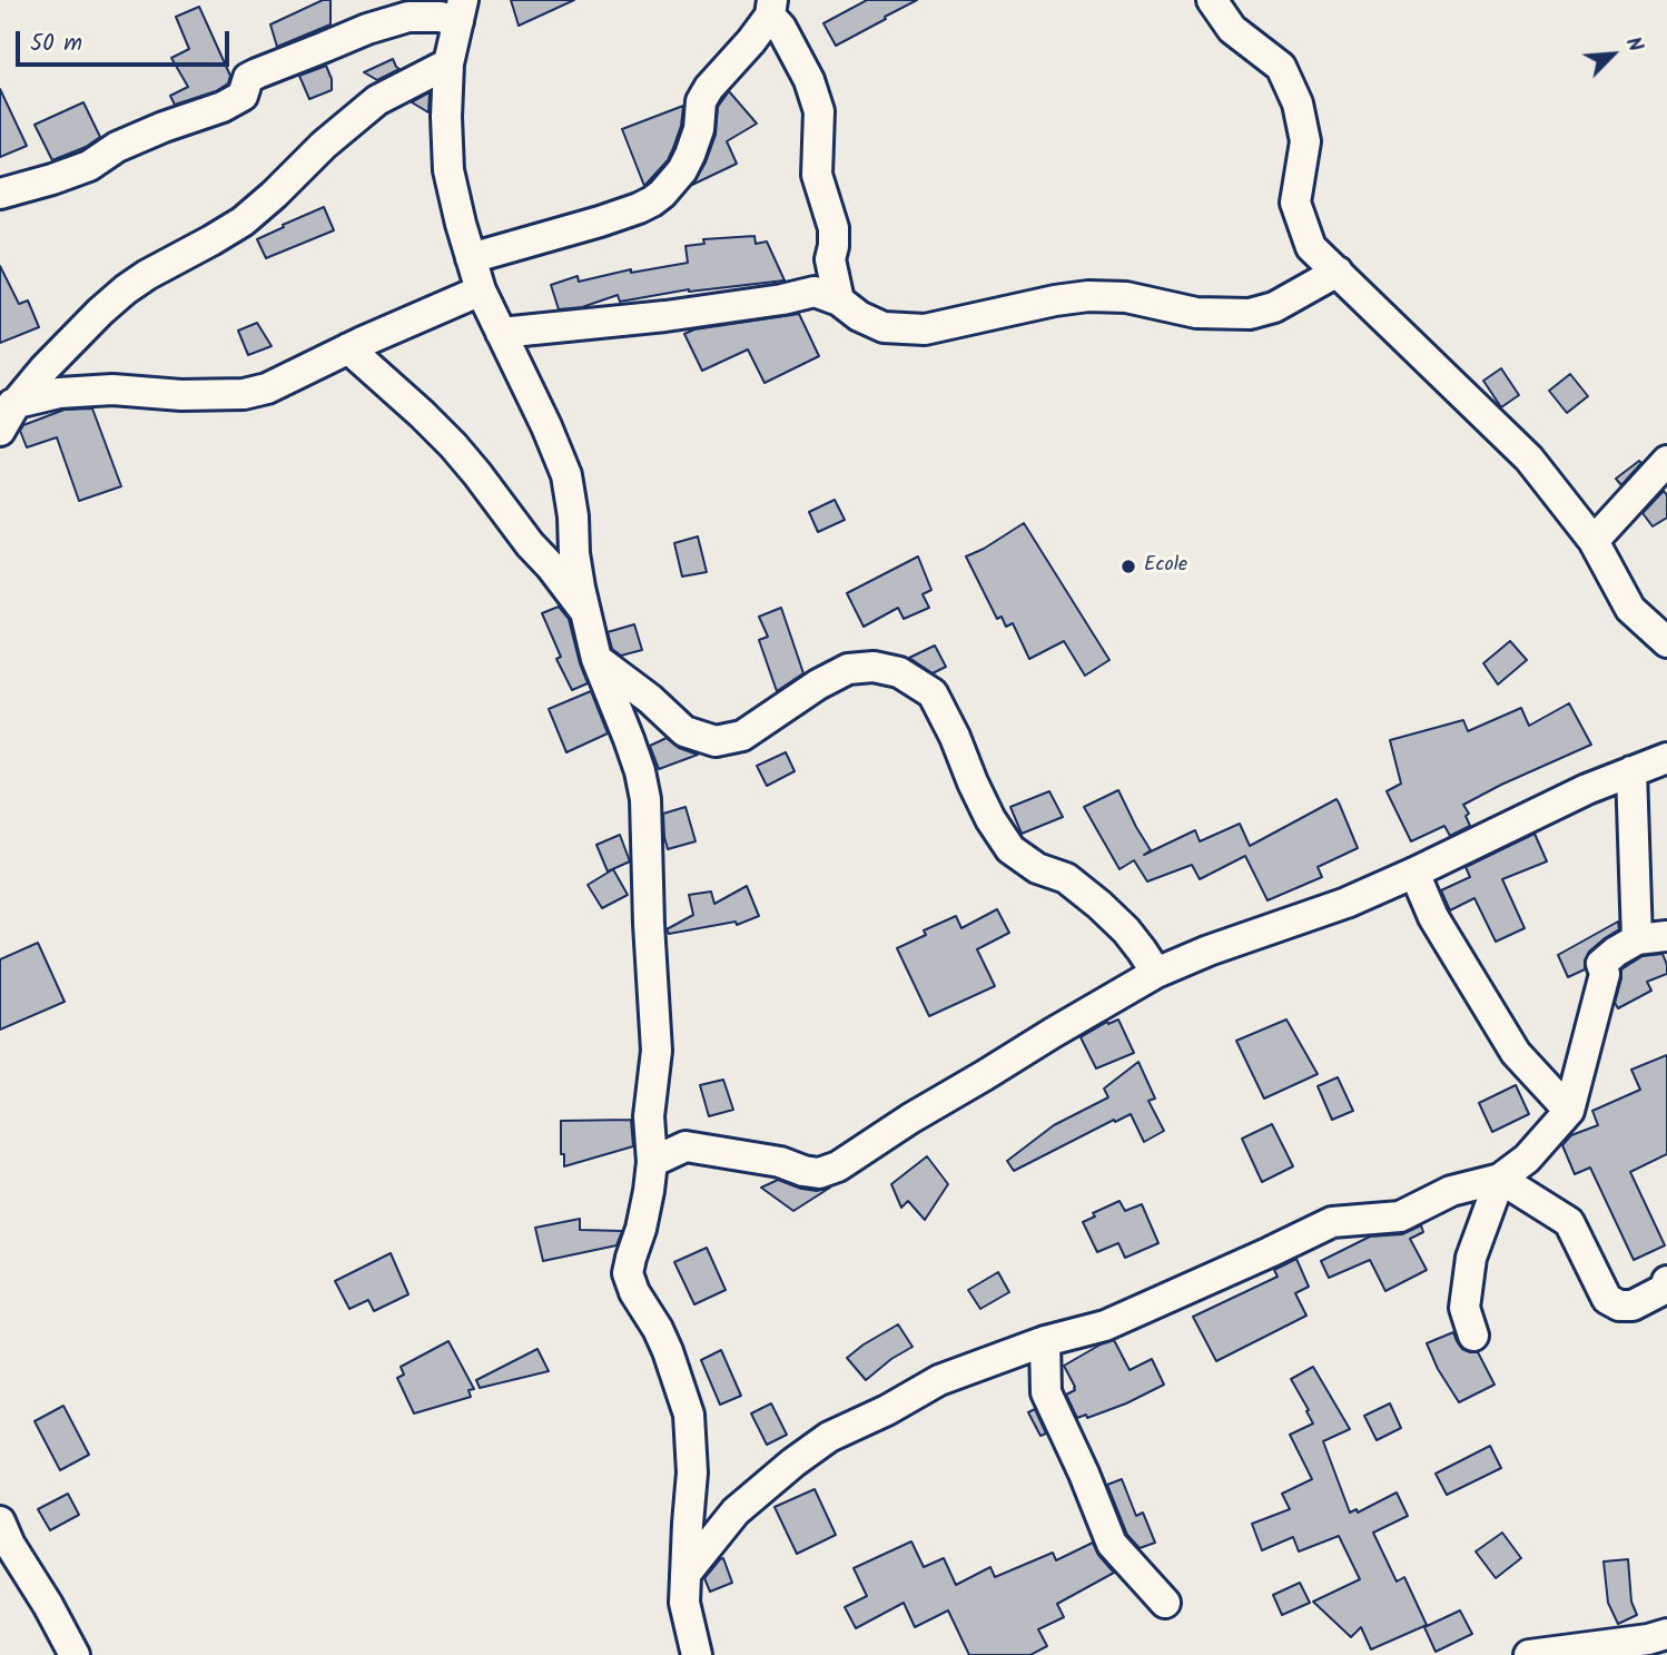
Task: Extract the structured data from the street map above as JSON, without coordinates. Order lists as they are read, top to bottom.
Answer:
{
  "places": ["Ecole"],
  "scale_bar": "50 m",
  "north": "top right"
}
